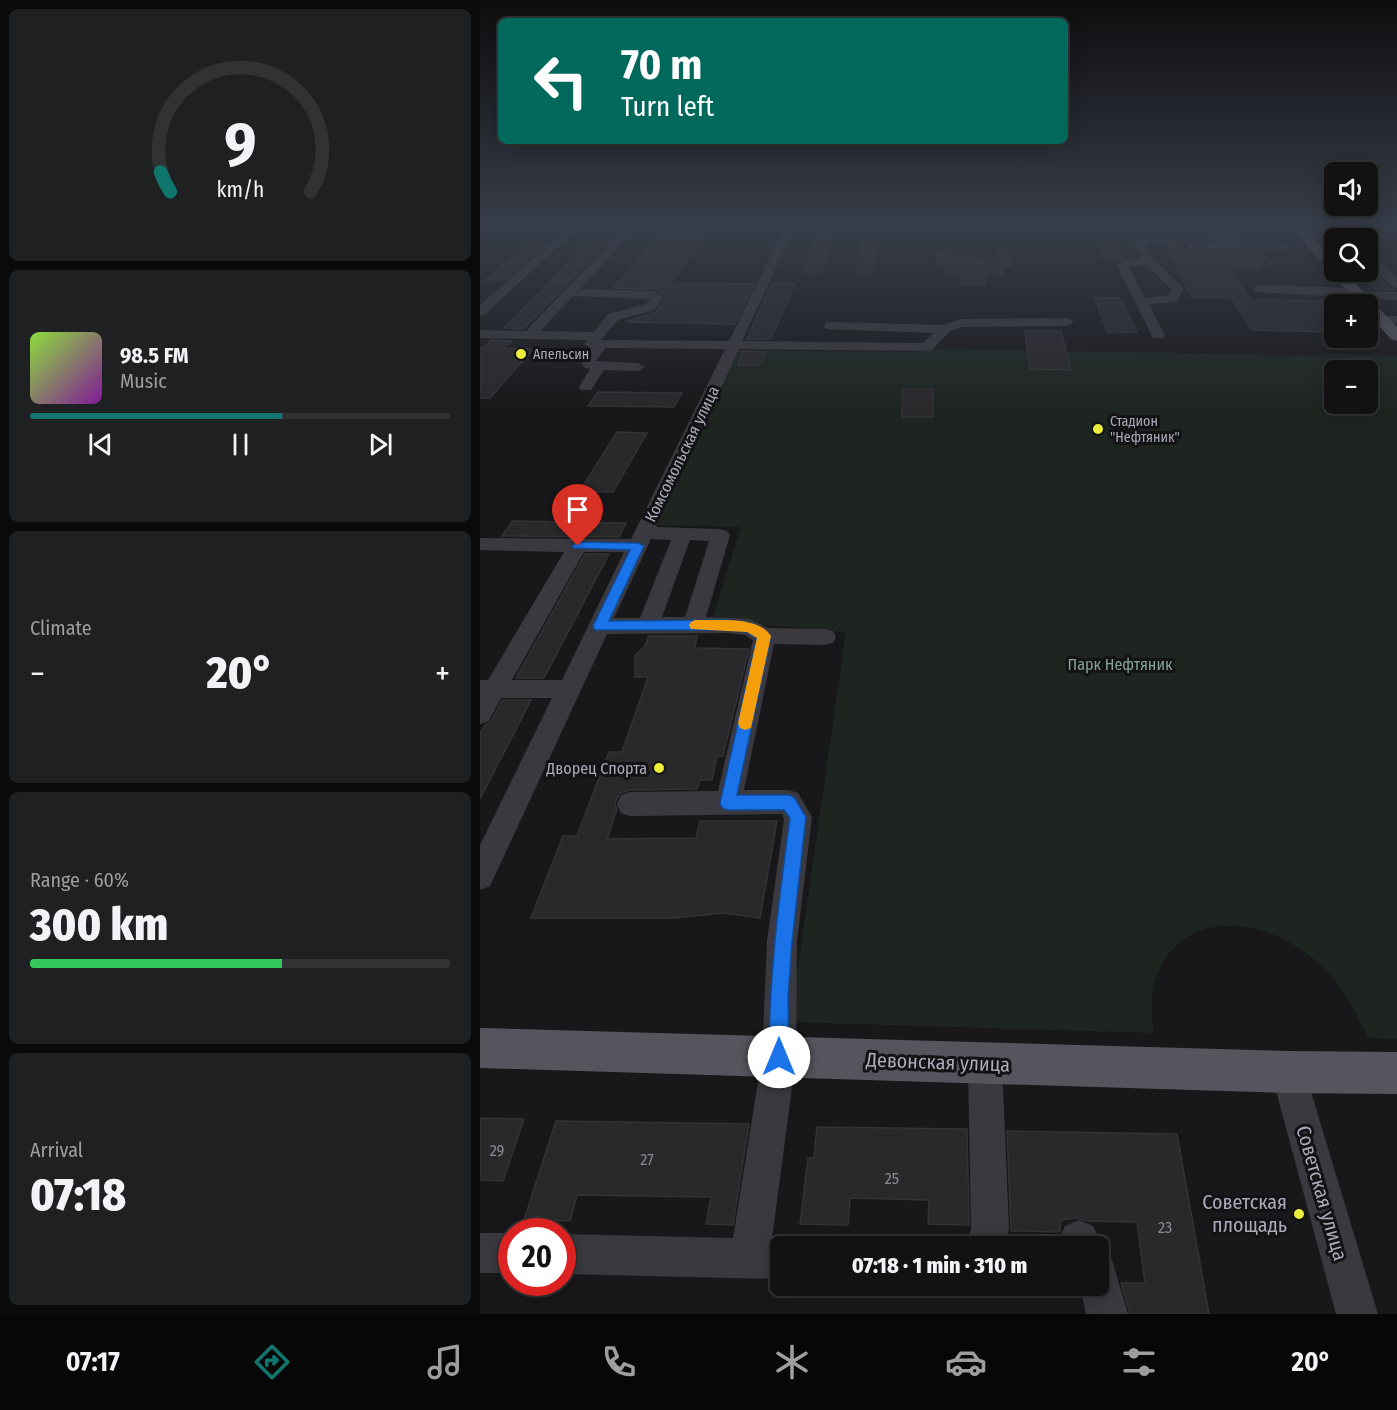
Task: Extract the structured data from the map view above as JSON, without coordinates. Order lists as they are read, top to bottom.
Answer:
{
  "streets": {
    "main road": ["Девонская улица"],
    "street": ["Комсомольская улица", "Советская улица"]
  },
  "crossings": [
    ["Девонская улица", "Советская улица"]
  ],
  "parks": ["Парк Нефтяник"],
  "places": [
    "Апельсин",
    "Стадион \"Нефтяник\"",
    "Дворец Спорта",
    "Советская площадь"
  ],
  "house_numbers": [
    "29",
    "27",
    "25",
    "23"
  ],
  "page": {
    "turn": ["70 m", "Turn left"],
    "map_buttons": ["+", "−"],
    "song": ["98.5 FM", "Music"],
    "tile": [
      "Climate",
      ["Range · 60%", "300 km"],
      ["Arrival", "07:18"]
    ],
    "heat": ["−", "20°", "+"],
    "limit": "20",
    "trip": "07:18 · 1 min · 310 m",
    "tabs": ["07:17", "20°"],
    "gauge": ["9", "km/h"]
  }
}
